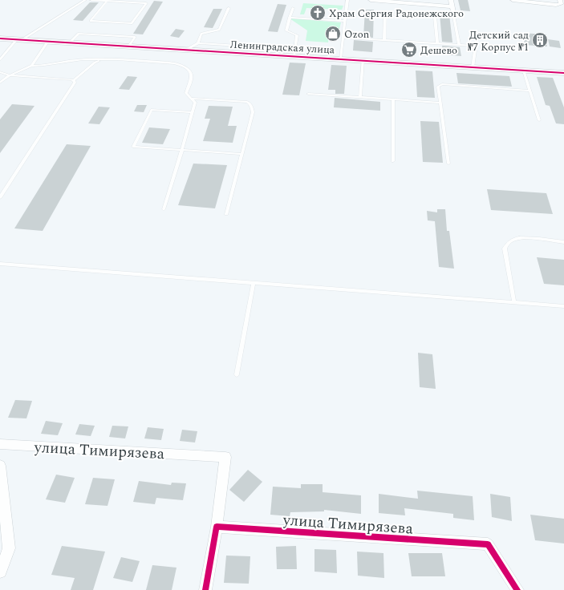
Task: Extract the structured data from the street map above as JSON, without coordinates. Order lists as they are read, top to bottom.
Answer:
{
  "streets": {
    "street": ["Ленинградская улица", "улица Тимирязева"]
  },
  "places": {
    "church": ["Храм Сергия Радонежского"],
    "shop": ["Ozon"],
    "building": ["Детский сад №7 Корпус №1"],
    "supermarket": ["Дешево"]
  }
}
